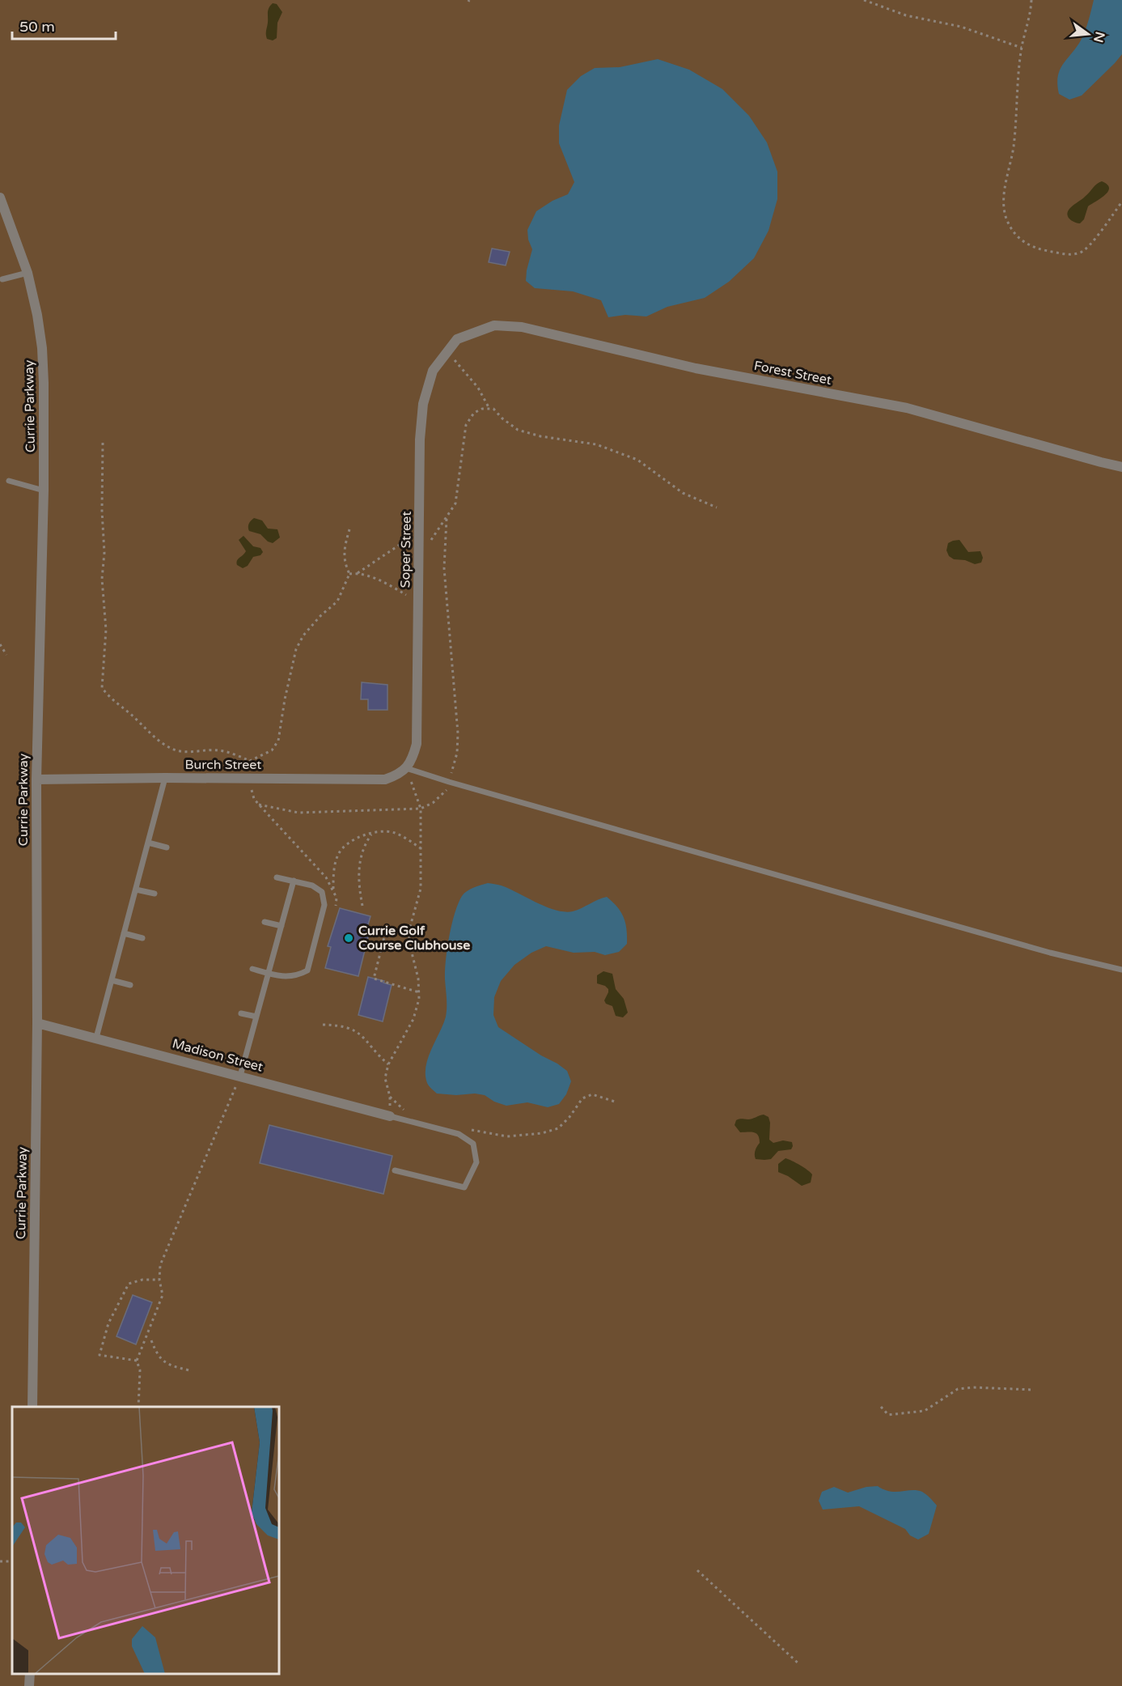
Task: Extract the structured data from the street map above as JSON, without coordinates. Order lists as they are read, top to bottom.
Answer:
{
  "streets": {
    "street": [
      "Forest Street",
      "Currie Parkway",
      "Soper Street",
      "Burch Street",
      "Madison Street"
    ]
  },
  "crossings": [
    ["Forest Street", "Soper Street"],
    ["Currie Parkway", "Burch Street"],
    ["Currie Parkway", "Madison Street"],
    ["Soper Street", "Burch Street"]
  ],
  "places": ["Currie Golf Course Clubhouse"],
  "scale_bar": "50 m",
  "north": "right"
}
